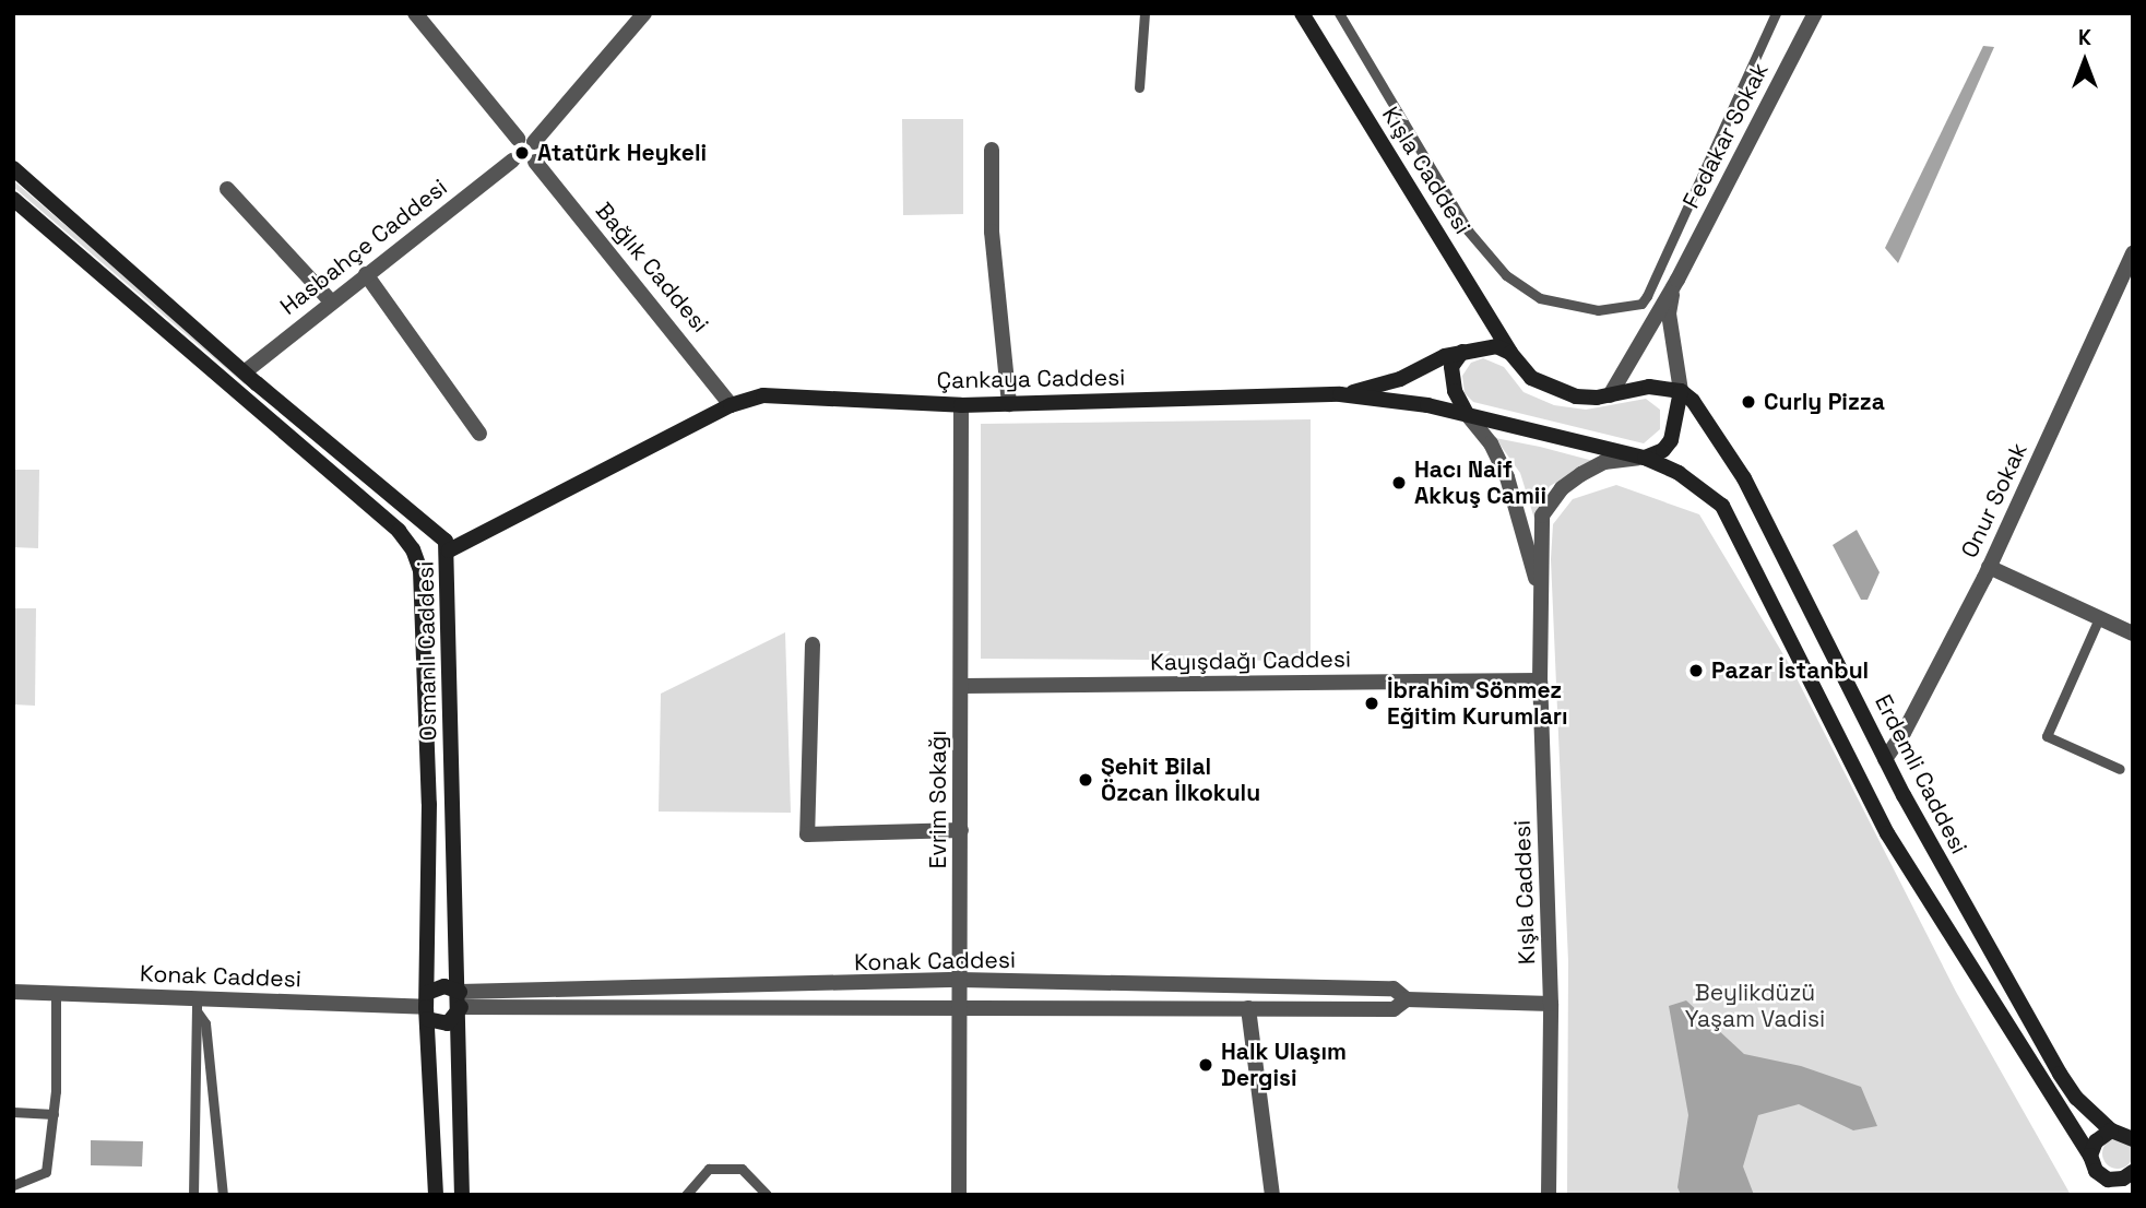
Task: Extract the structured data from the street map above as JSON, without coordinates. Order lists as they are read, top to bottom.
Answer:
{
  "streets": {
    "main road": [
      "Kışla Caddesi",
      "Çankaya Caddesi",
      "Osmanlı Caddesi",
      "Erdemli Caddesi"
    ],
    "street": [
      "Fedakar Sokak",
      "Hasbahçe Caddesi",
      "Bağlık Caddesi",
      "Onur Sokak",
      "Kayışdağı Caddesi",
      "Evrim Sokağı",
      "Konak Caddesi"
    ]
  },
  "crossings": [
    ["Kışla Caddesi", "Kayışdağı Caddesi"],
    ["Kışla Caddesi", "Erdemli Caddesi"],
    ["Kışla Caddesi", "Konak Caddesi"],
    ["Hasbahçe Caddesi", "Bağlık Caddesi"],
    ["Bağlık Caddesi", "Çankaya Caddesi"],
    ["Çankaya Caddesi", "Osmanlı Caddesi"],
    ["Çankaya Caddesi", "Evrim Sokağı"],
    ["Onur Sokak", "Erdemli Caddesi"],
    ["Osmanlı Caddesi", "Konak Caddesi"],
    ["Kayışdağı Caddesi", "Evrim Sokağı"],
    ["Evrim Sokağı", "Konak Caddesi"]
  ],
  "parks": ["Beylikdüzü Yaşam Vadisi"],
  "places": [
    "Atatürk Heykeli",
    "Curly Pizza",
    "Hacı Naif Akkuş Camii",
    "Pazar İstanbul",
    "İbrahim Sönmez Eğitim Kurumları",
    "Şehit Bilal Özcan İlkokulu",
    "Halk Ulaşım Dergisi"
  ],
  "north": "top"
}
